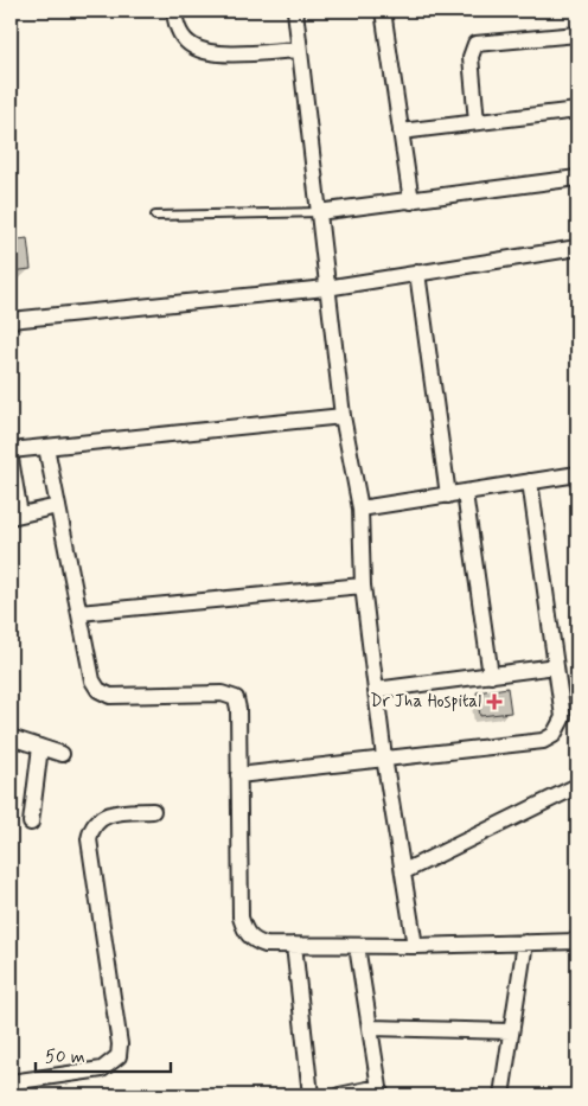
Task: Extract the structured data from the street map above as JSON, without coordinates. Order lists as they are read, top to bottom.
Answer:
{
  "places": {
    "health": ["Dr Jha Hospital"]
  },
  "scale_bar": "50 m"
}
